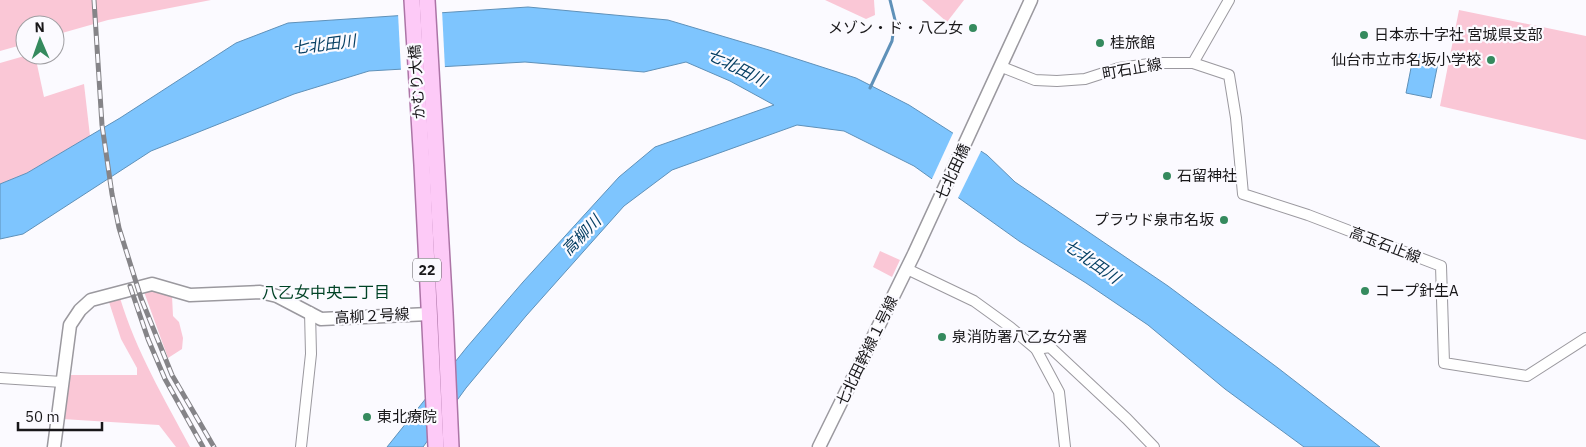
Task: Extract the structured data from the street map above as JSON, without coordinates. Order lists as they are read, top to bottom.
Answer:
{
  "streets": {
    "main road": ["かむり大橋", "22"],
    "street": [
      "町石止線",
      "七北田橋",
      "高玉石止線",
      "高柳２号線",
      "七北田幹線１号線"
    ]
  },
  "crossings": [
    ["町石止線", "七北田橋"],
    ["町石止線", "高玉石止線"],
    ["かむり大橋", "22"],
    ["七北田橋", "七北田幹線１号線"],
    ["22", "高柳２号線"]
  ],
  "districts": ["八乙女中央二丁目"],
  "water": ["七北田川", "高柳川"],
  "places": [
    "メゾン・ド・八乙女",
    "日本赤十字社 宮城県支部",
    "桂旅館",
    "仙台市立市名坂小学校",
    "石留神社",
    "プラウド泉市名坂",
    "コープ針生A",
    "泉消防署八乙女分署",
    "東北療院"
  ],
  "scale_bar": "50 m",
  "north": "top"
}
